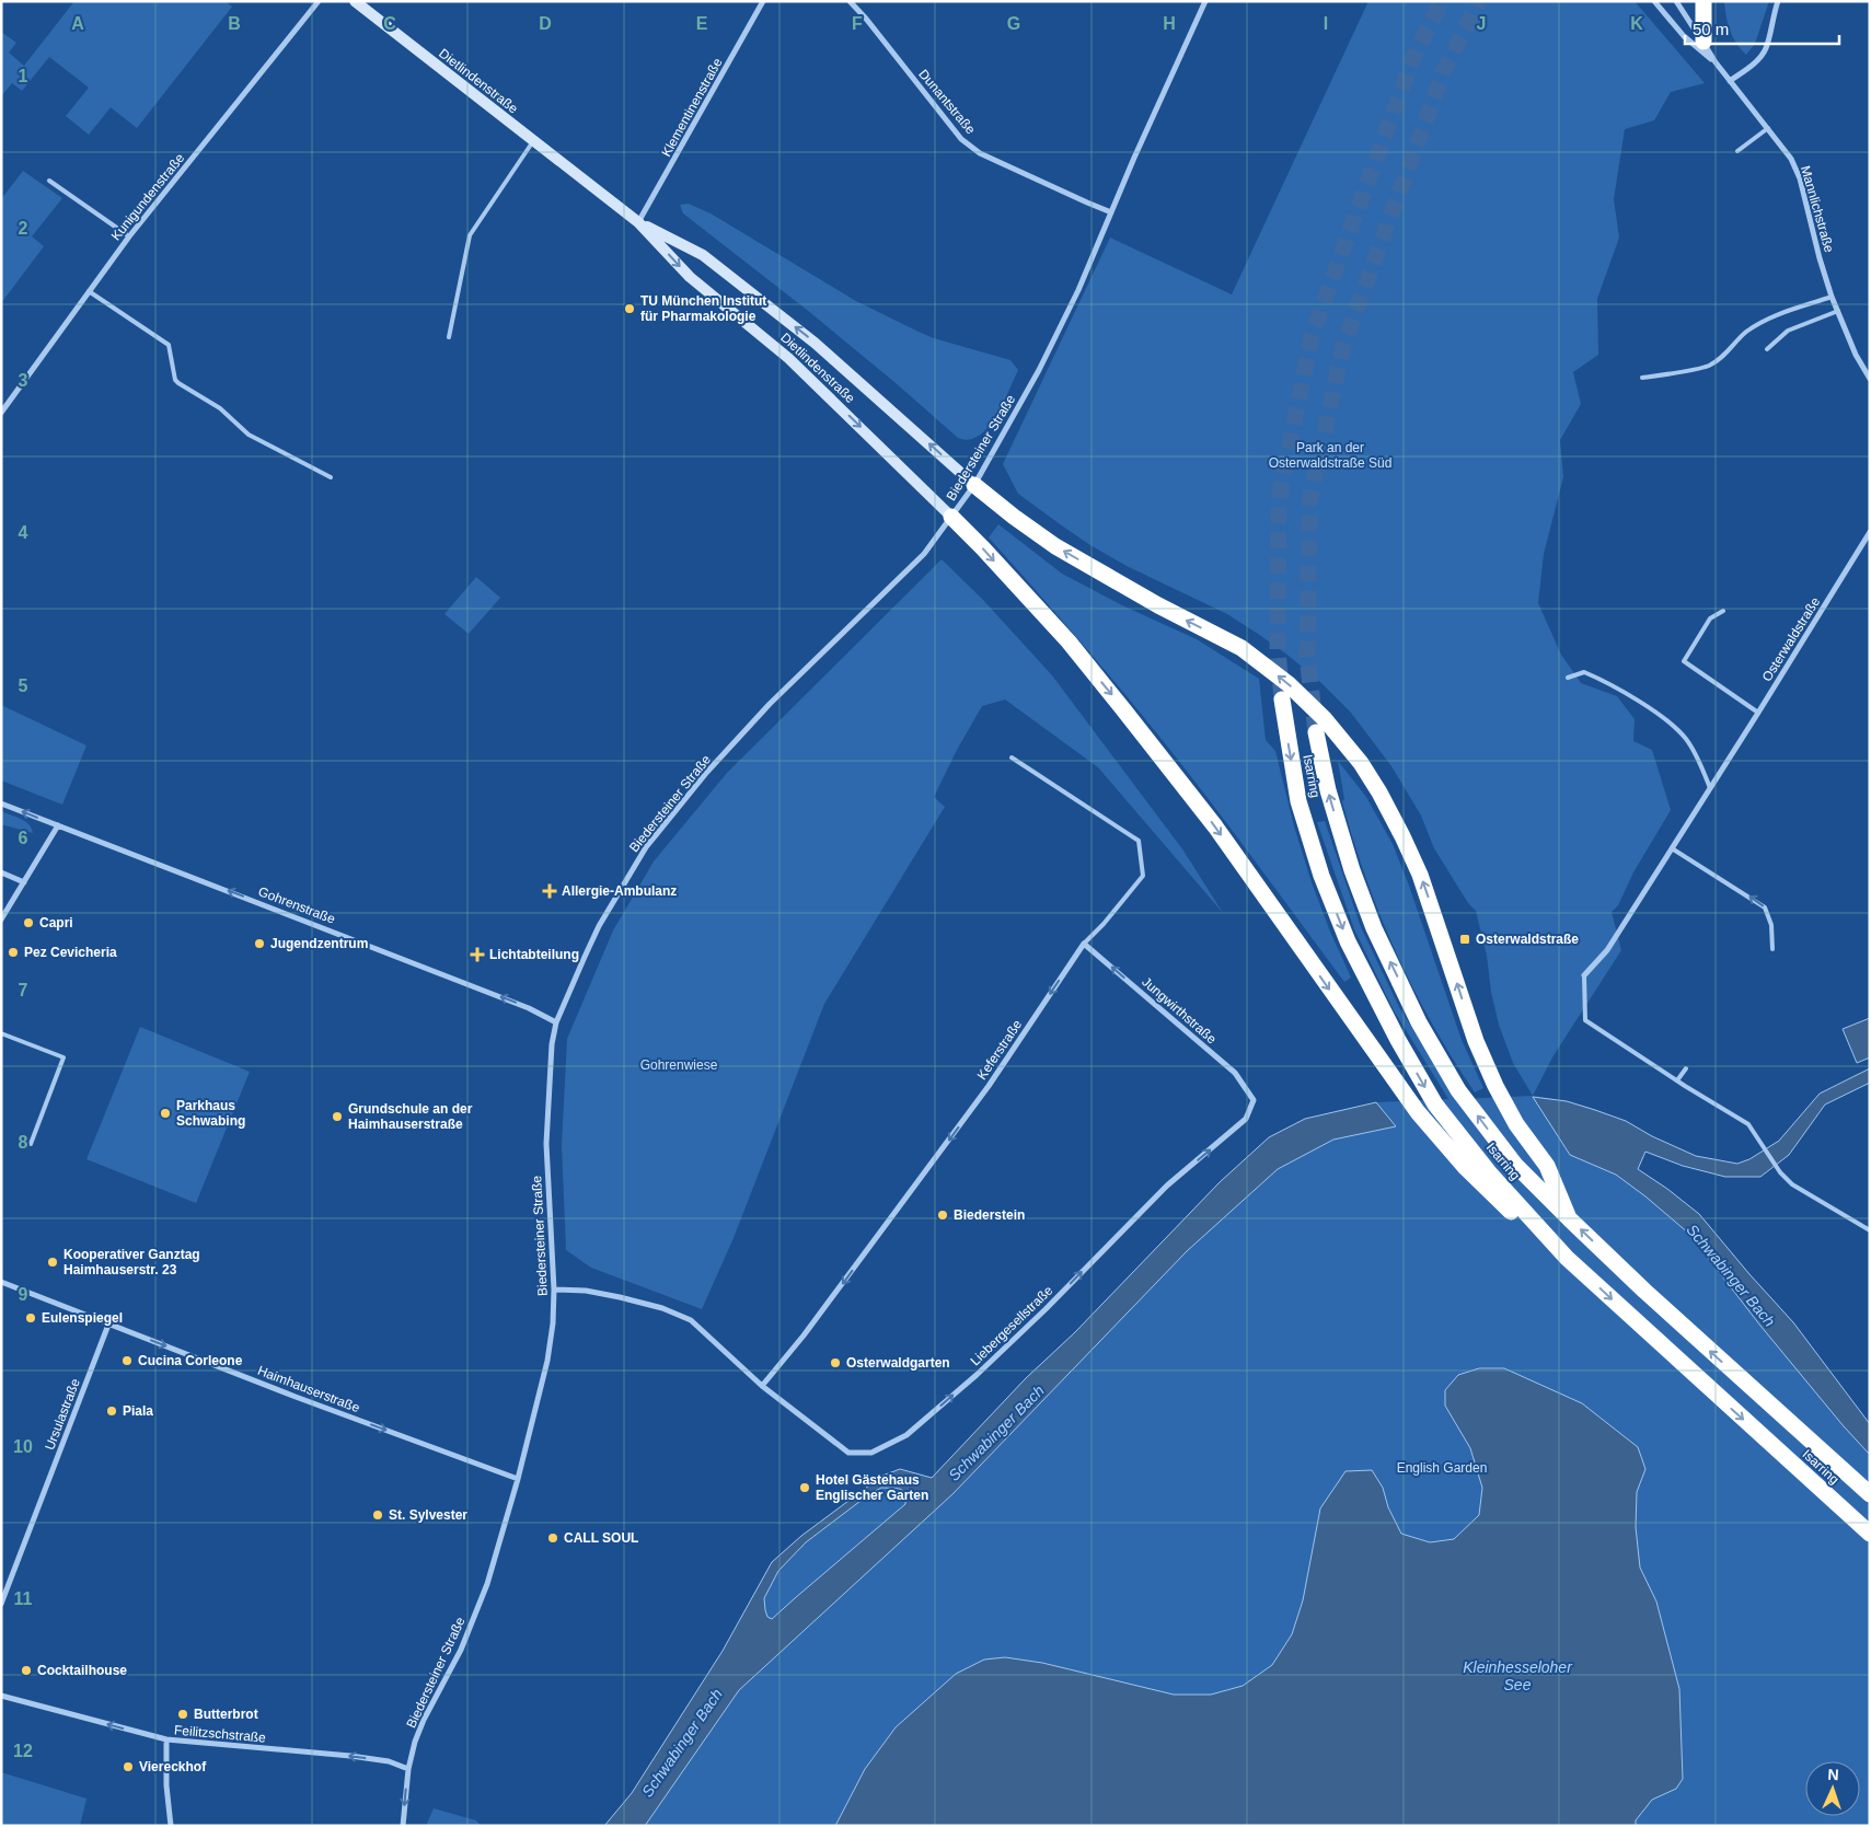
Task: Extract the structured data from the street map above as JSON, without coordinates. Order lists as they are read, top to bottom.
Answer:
{
  "streets": {
    "highway": ["Isarring"],
    "main road": ["Dietlindenstraße"],
    "street": [
      "Dunantstraße",
      "Klementinenstraße",
      "Kunigundenstraße",
      "Mannlichstraße",
      "Biedersteiner Straße",
      "Osterwaldstraße",
      "Gohrenstraße",
      "Jungwirthstraße",
      "Keferstraße",
      "Liebergesellstraße",
      "Haimhauserstraße",
      "Ursulastraße",
      "Feilitzschstraße"
    ]
  },
  "crossings": [
    ["Dietlindenstraße", "Klementinenstraße"],
    ["Dietlindenstraße", "Biedersteiner Straße"],
    ["Dunantstraße", "Biedersteiner Straße"],
    ["Biedersteiner Straße", "Gohrenstraße"],
    ["Biedersteiner Straße", "Liebergesellstraße"],
    ["Biedersteiner Straße", "Haimhauserstraße"],
    ["Biedersteiner Straße", "Feilitzschstraße"],
    ["Jungwirthstraße", "Keferstraße"],
    ["Jungwirthstraße", "Liebergesellstraße"],
    ["Keferstraße", "Liebergesellstraße"],
    ["Haimhauserstraße", "Ursulastraße"]
  ],
  "one_way": [
    "Gohrenstraße",
    "Jungwirthstraße",
    "Keferstraße",
    "Liebergesellstraße",
    "Haimhauserstraße",
    "Feilitzschstraße"
  ],
  "water": ["Schwabinger Bach", "Kleinhesseloher See"],
  "parks": ["Park an der Osterwaldstraße Süd", "Gohrenwiese", "English Garden"],
  "places": {
    "other": [
      "TU München Institut für Pharmakologie",
      "Capri",
      "Jugendzentrum",
      "Pez Cevicheria",
      "Parkhaus Schwabing",
      "Grundschule an der Haimhauserstraße",
      "Biederstein",
      "Kooperativer Ganztag Haimhauserstr. 23",
      "Eulenspiegel",
      "Cucina Corleone",
      "Osterwaldgarten",
      "Piala",
      "Hotel Gästehaus Englischer Garten",
      "St. Sylvester",
      "CALL SOUL",
      "Cocktailhouse",
      "Butterbrot",
      "Viereckhof"
    ],
    "health": ["Allergie-Ambulanz", "Lichtabteilung"],
    "transit": ["Osterwaldstraße"]
  },
  "scale_bar": "50 m",
  "north": "top",
  "grid": {
    "columns": [
      "A",
      "B",
      "C",
      "D",
      "E",
      "F",
      "G",
      "H",
      "I",
      "J",
      "K"
    ],
    "rows": [
      "1",
      "2",
      "3",
      "4",
      "5",
      "6",
      "7",
      "8",
      "9",
      "10",
      "11",
      "12"
    ]
  }
}
